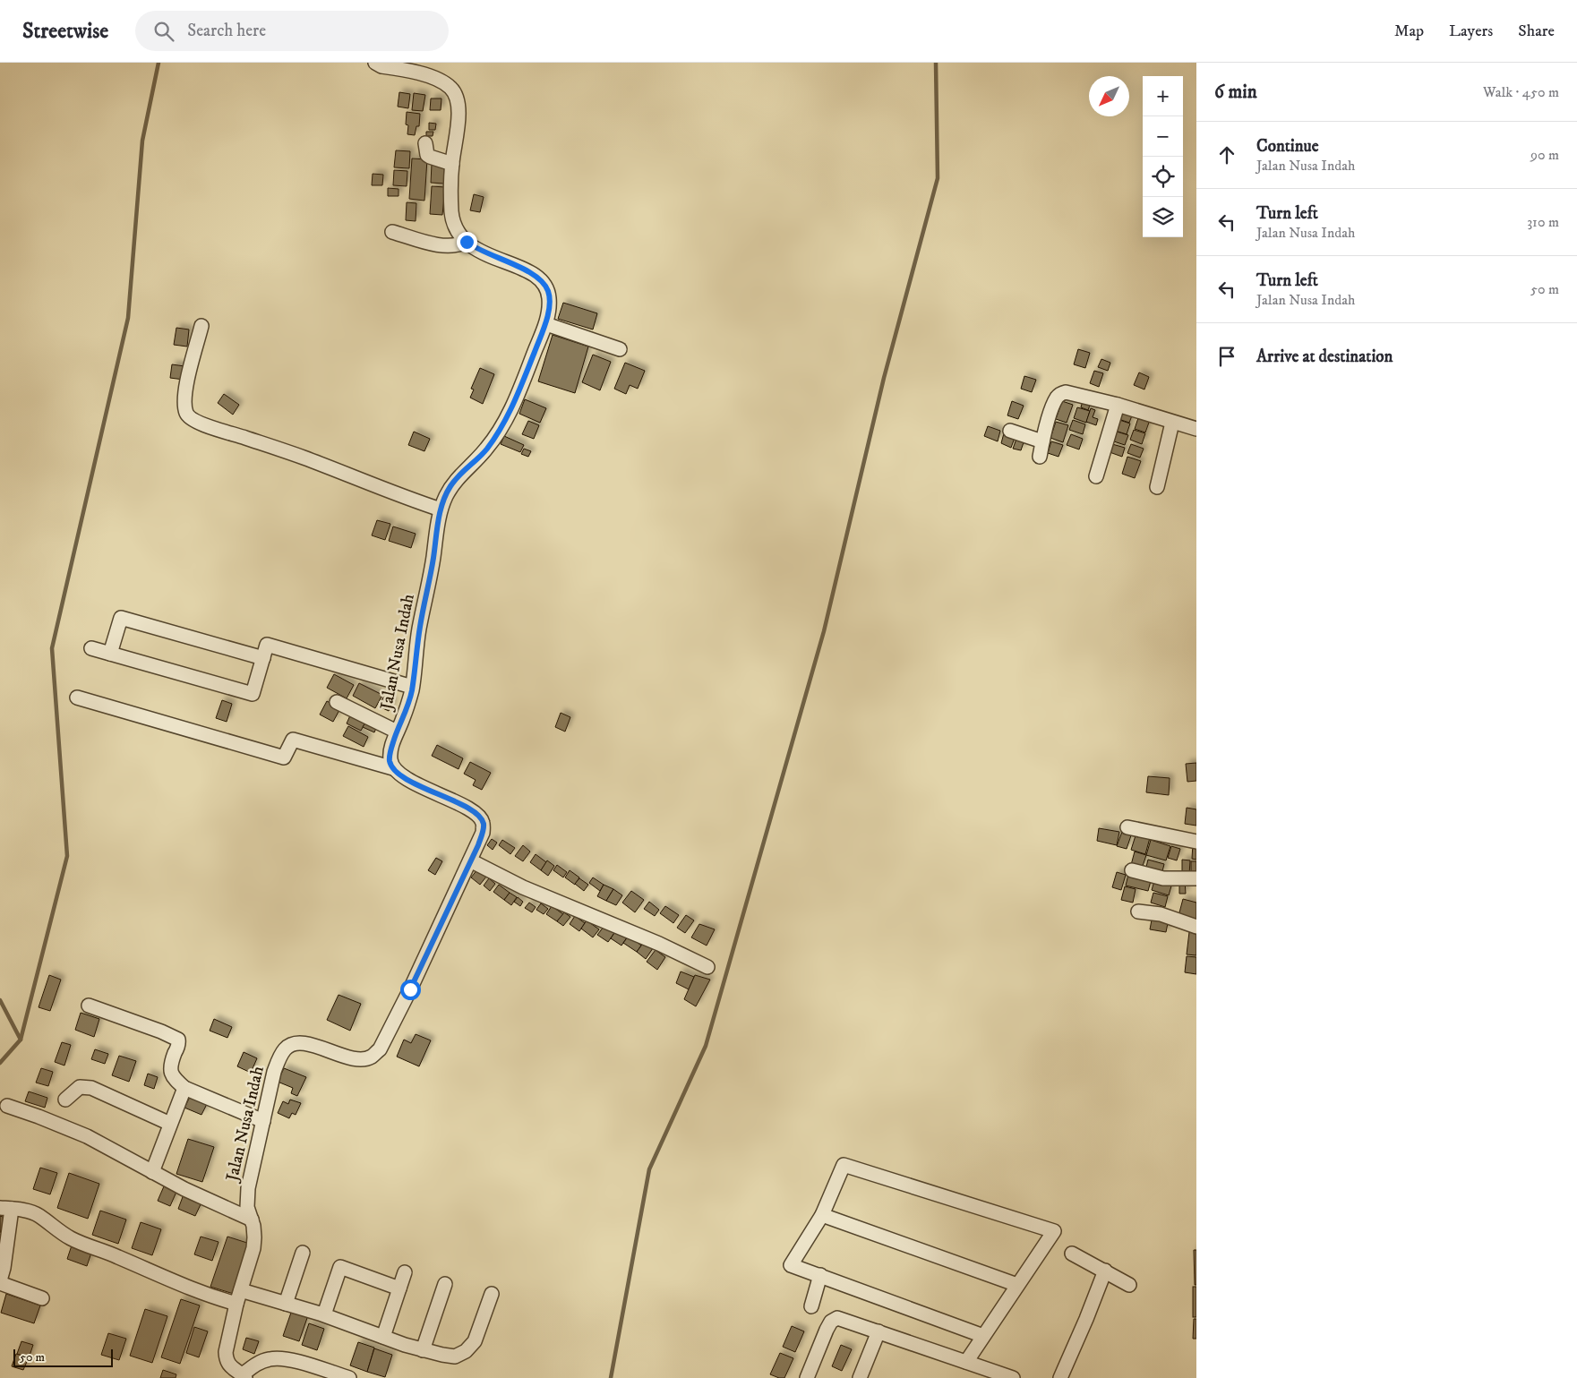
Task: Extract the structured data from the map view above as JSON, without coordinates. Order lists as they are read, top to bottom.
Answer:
{
  "streets": {
    "street": ["Jalan Nusa Indah"]
  },
  "scale_bar": "50 m",
  "north": "bottom left",
  "page": {
    "header": "Streetwise",
    "search": "Search here",
    "nav": ["Map", "Layers", "Share"],
    "heading": ["6 min", "Walk · 450 m"],
    "map_buttons": ["+", "−"],
    "list": [
      ["Continue", "Jalan Nusa Indah", "90 m"],
      ["Turn left", "Jalan Nusa Indah", "310 m"],
      ["Turn left", "Jalan Nusa Indah", "50 m"],
      "Arrive at destination"
    ],
    "scale": "50 m"
  }
}
